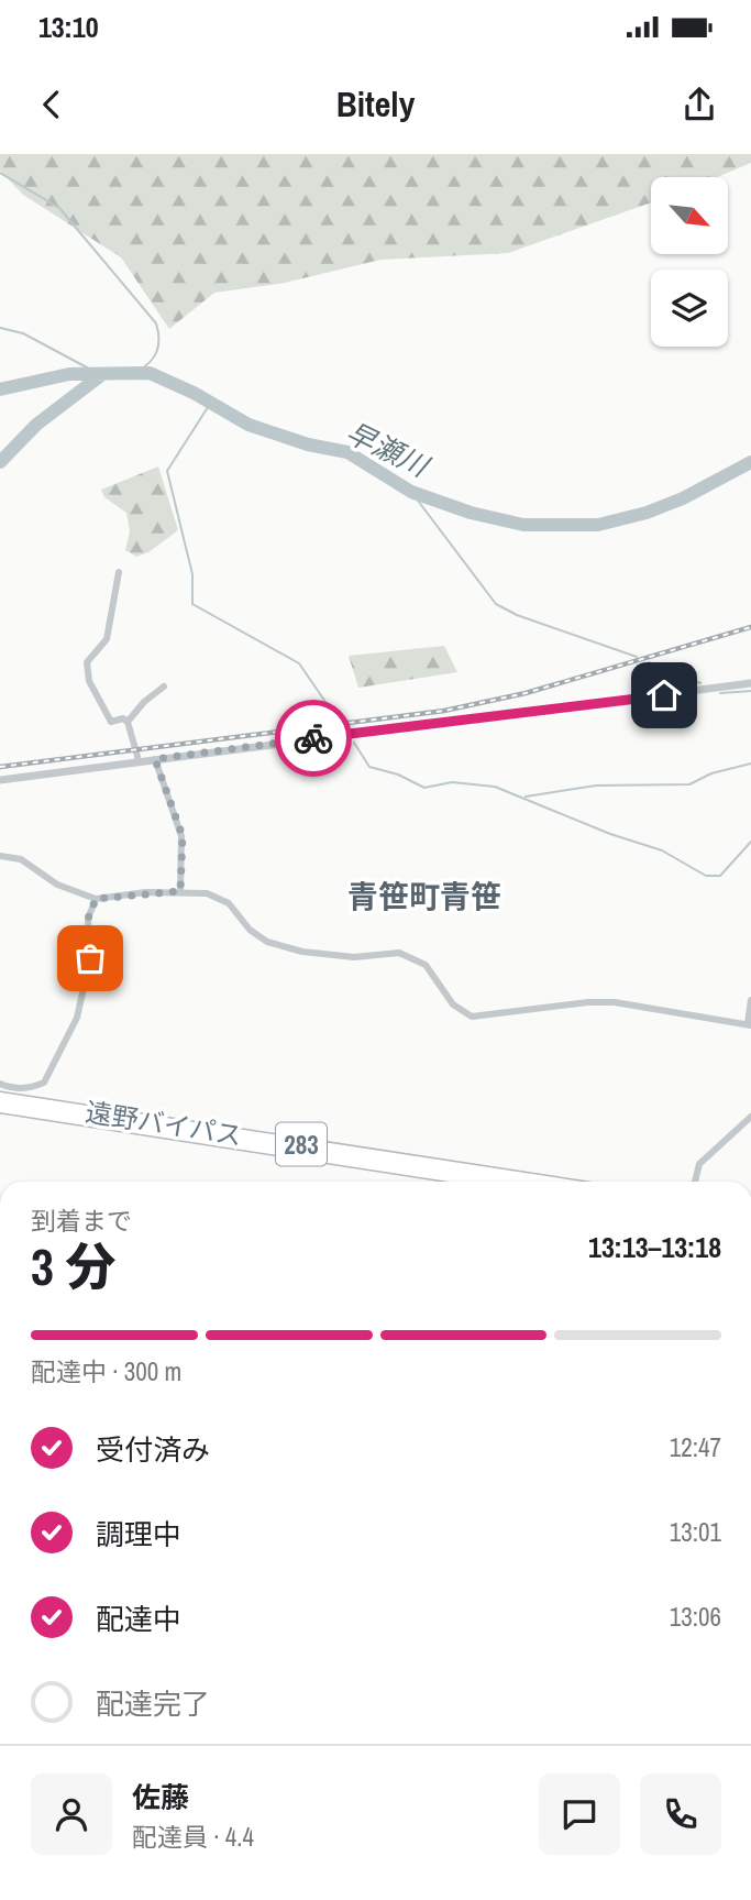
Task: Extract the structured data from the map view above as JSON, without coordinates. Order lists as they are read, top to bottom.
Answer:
{
  "streets": {
    "main road": ["遠野バイパス", "283"]
  },
  "districts": ["青笹町青笹"],
  "water": ["早瀬川"],
  "north": "bottom right",
  "page": {
    "status": "13:10",
    "header": "Bitely",
    "heading": ["3 分", "到着まで", "13:13–13:18"],
    "panel": ["佐藤", "配達員 · 4.4"],
    "bar": "配達中 · 300 m",
    "list": [
      ["受付済み", "12:47"],
      ["調理中", "13:01"],
      ["配達中", "13:06"],
      "配達完了"
    ]
  }
}
